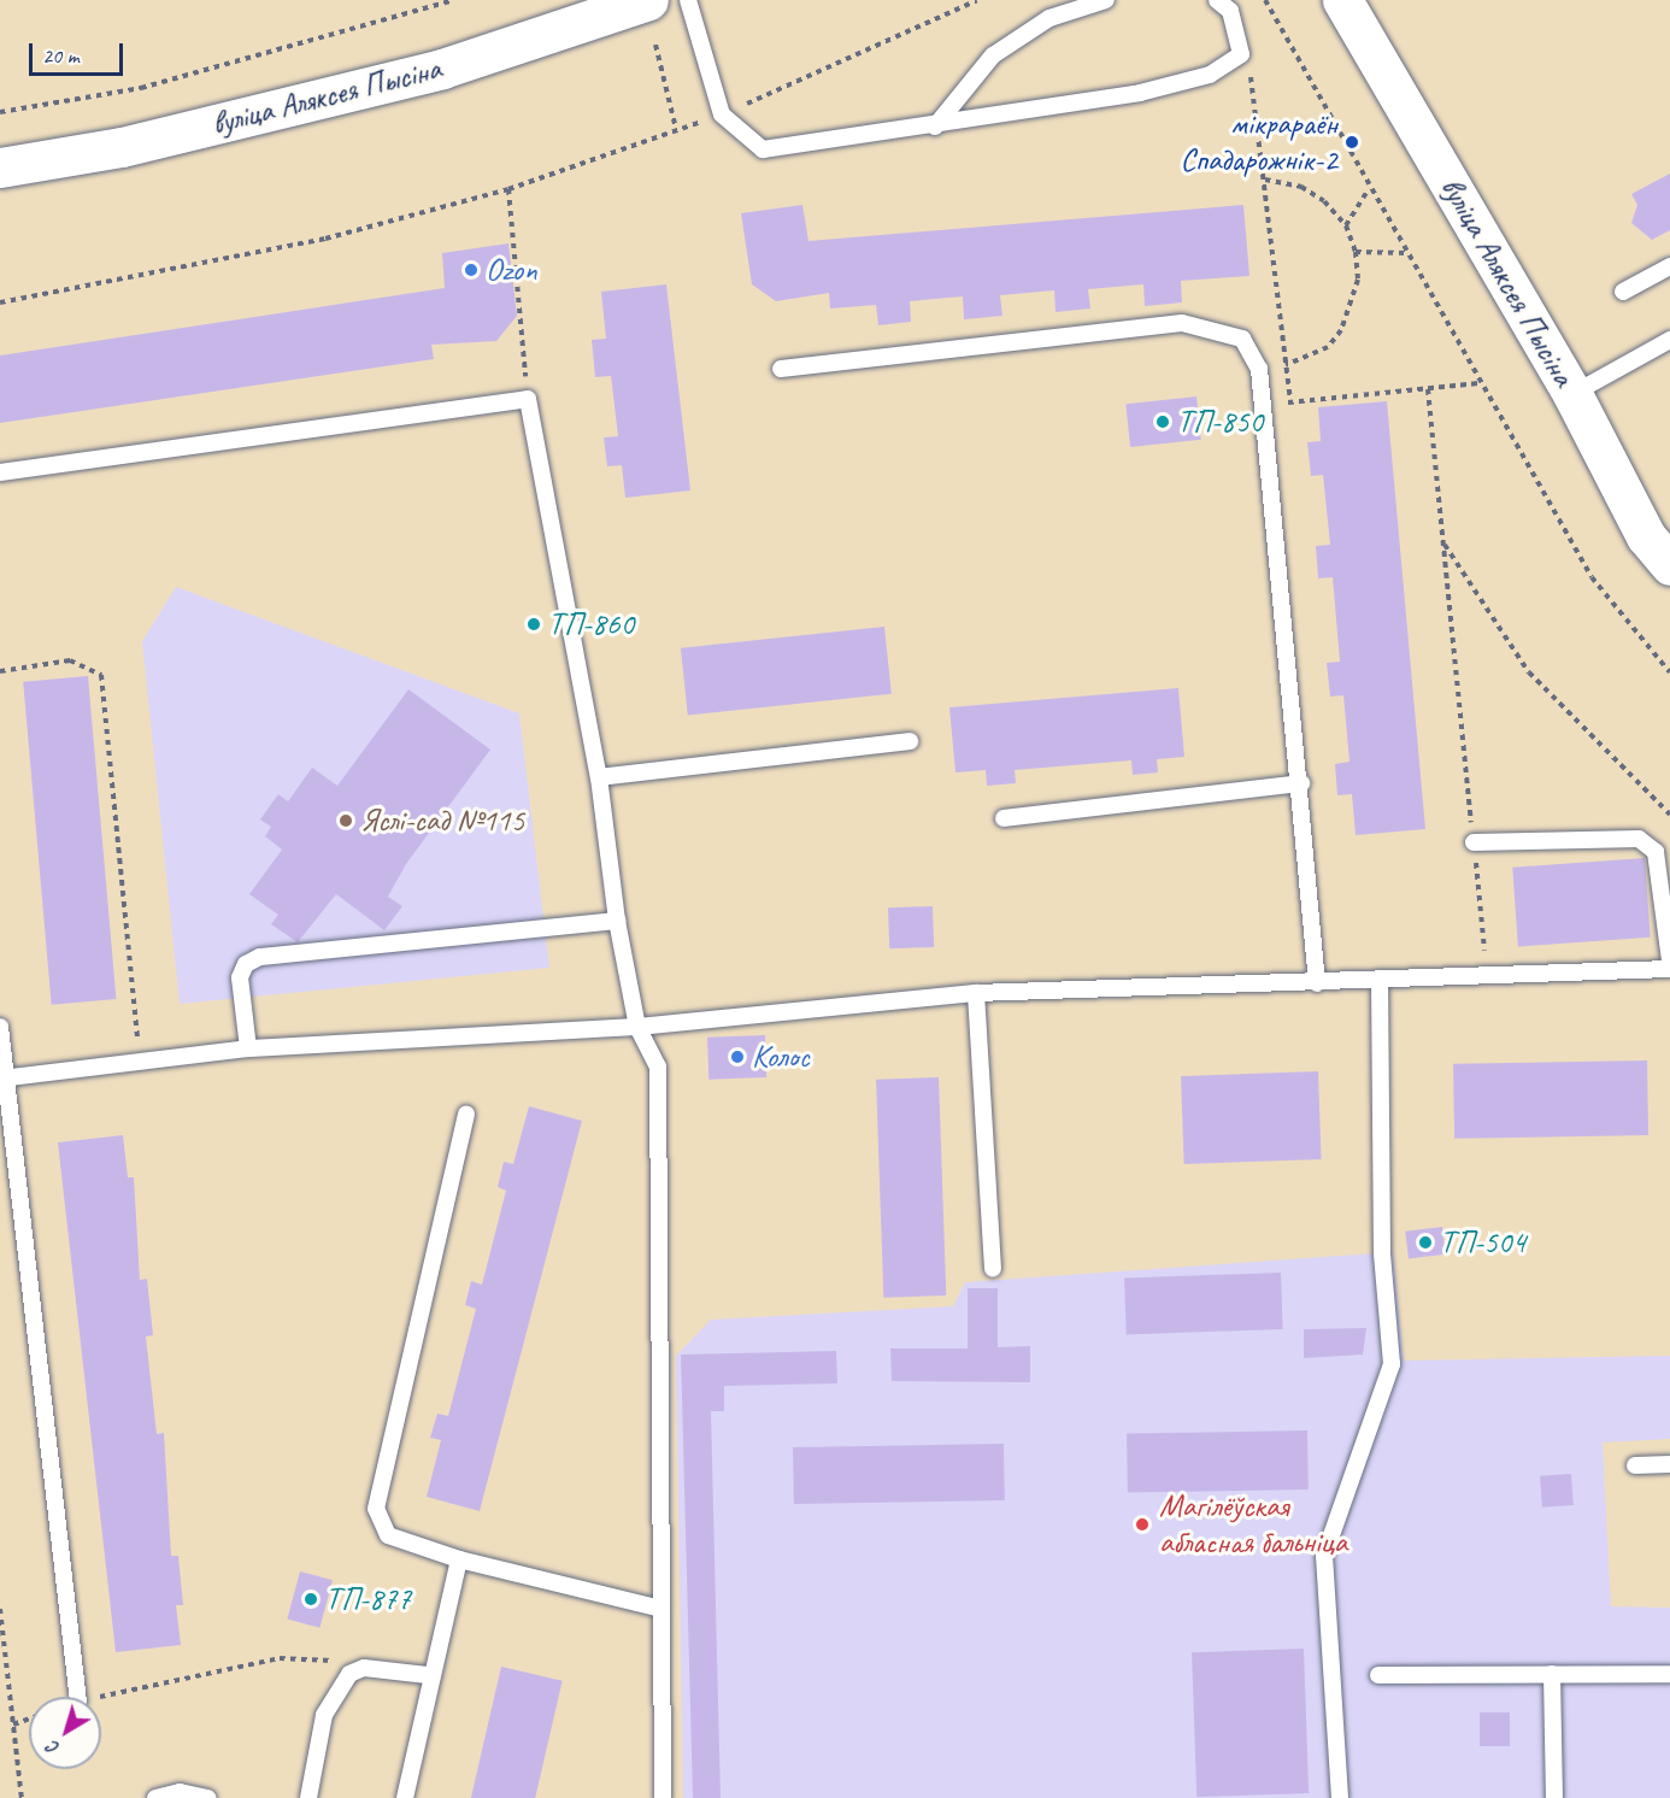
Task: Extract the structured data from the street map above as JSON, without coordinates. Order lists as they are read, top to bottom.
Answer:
{
  "streets": {
    "main road": ["вуліца Аляксея Пысіна"]
  },
  "places": [
    "мікрараён Спадарожнік-2",
    "Ozon",
    "ТП-850",
    "ТП-860",
    "Яслі-сад №115",
    "Колос",
    "ТП-504",
    "Магілёўская абласная бальніца",
    "ТП-877"
  ],
  "scale_bar": "20 m",
  "north": "bottom left"
}
